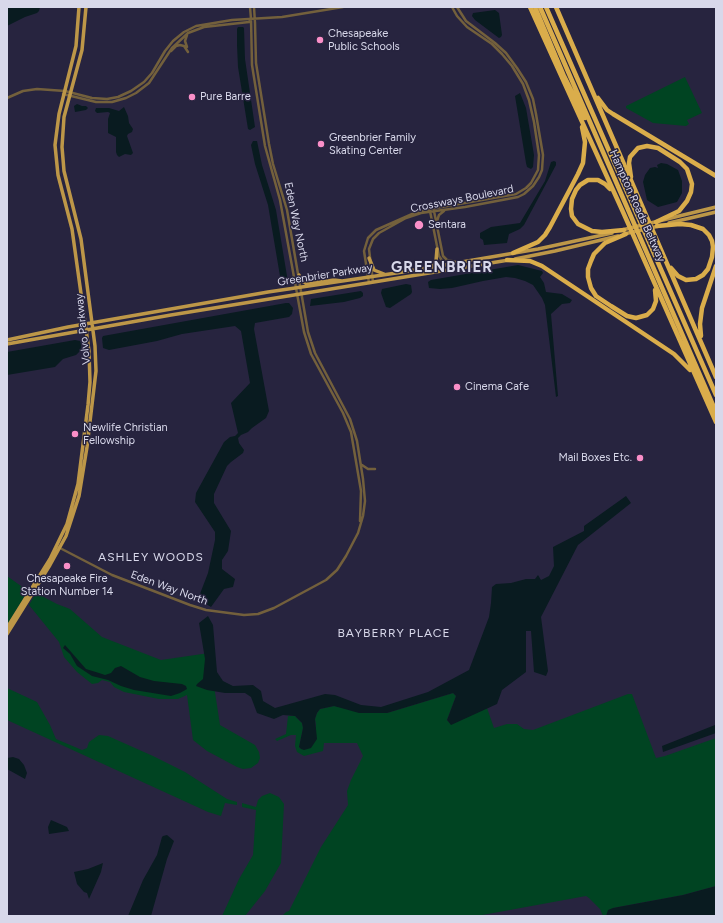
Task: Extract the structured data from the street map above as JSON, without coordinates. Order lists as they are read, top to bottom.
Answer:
{
  "streets": {
    "highway": ["Hampton Roads Beltway"],
    "main road": ["Greenbrier Parkway", "Volvo Parkway"],
    "street": ["Crossways Boulevard", "Eden Way North"]
  },
  "crossings": [
    ["Crossways Boulevard", "Greenbrier Parkway"],
    ["Eden Way North", "Greenbrier Parkway"],
    ["Eden Way North", "Volvo Parkway"],
    ["Greenbrier Parkway", "Volvo Parkway"]
  ],
  "districts": ["GREENBRIER", "ASHLEY WOODS", "BAYBERRY PLACE"],
  "places": [
    "Chesapeake Public Schools",
    "Pure Barre",
    "Greenbrier Family Skating Center",
    "Sentara",
    "Cinema Cafe",
    "Newlife Christian Fellowship",
    "Mail Boxes Etc.",
    "Chesapeake Fire Station Number 14"
  ]
}
